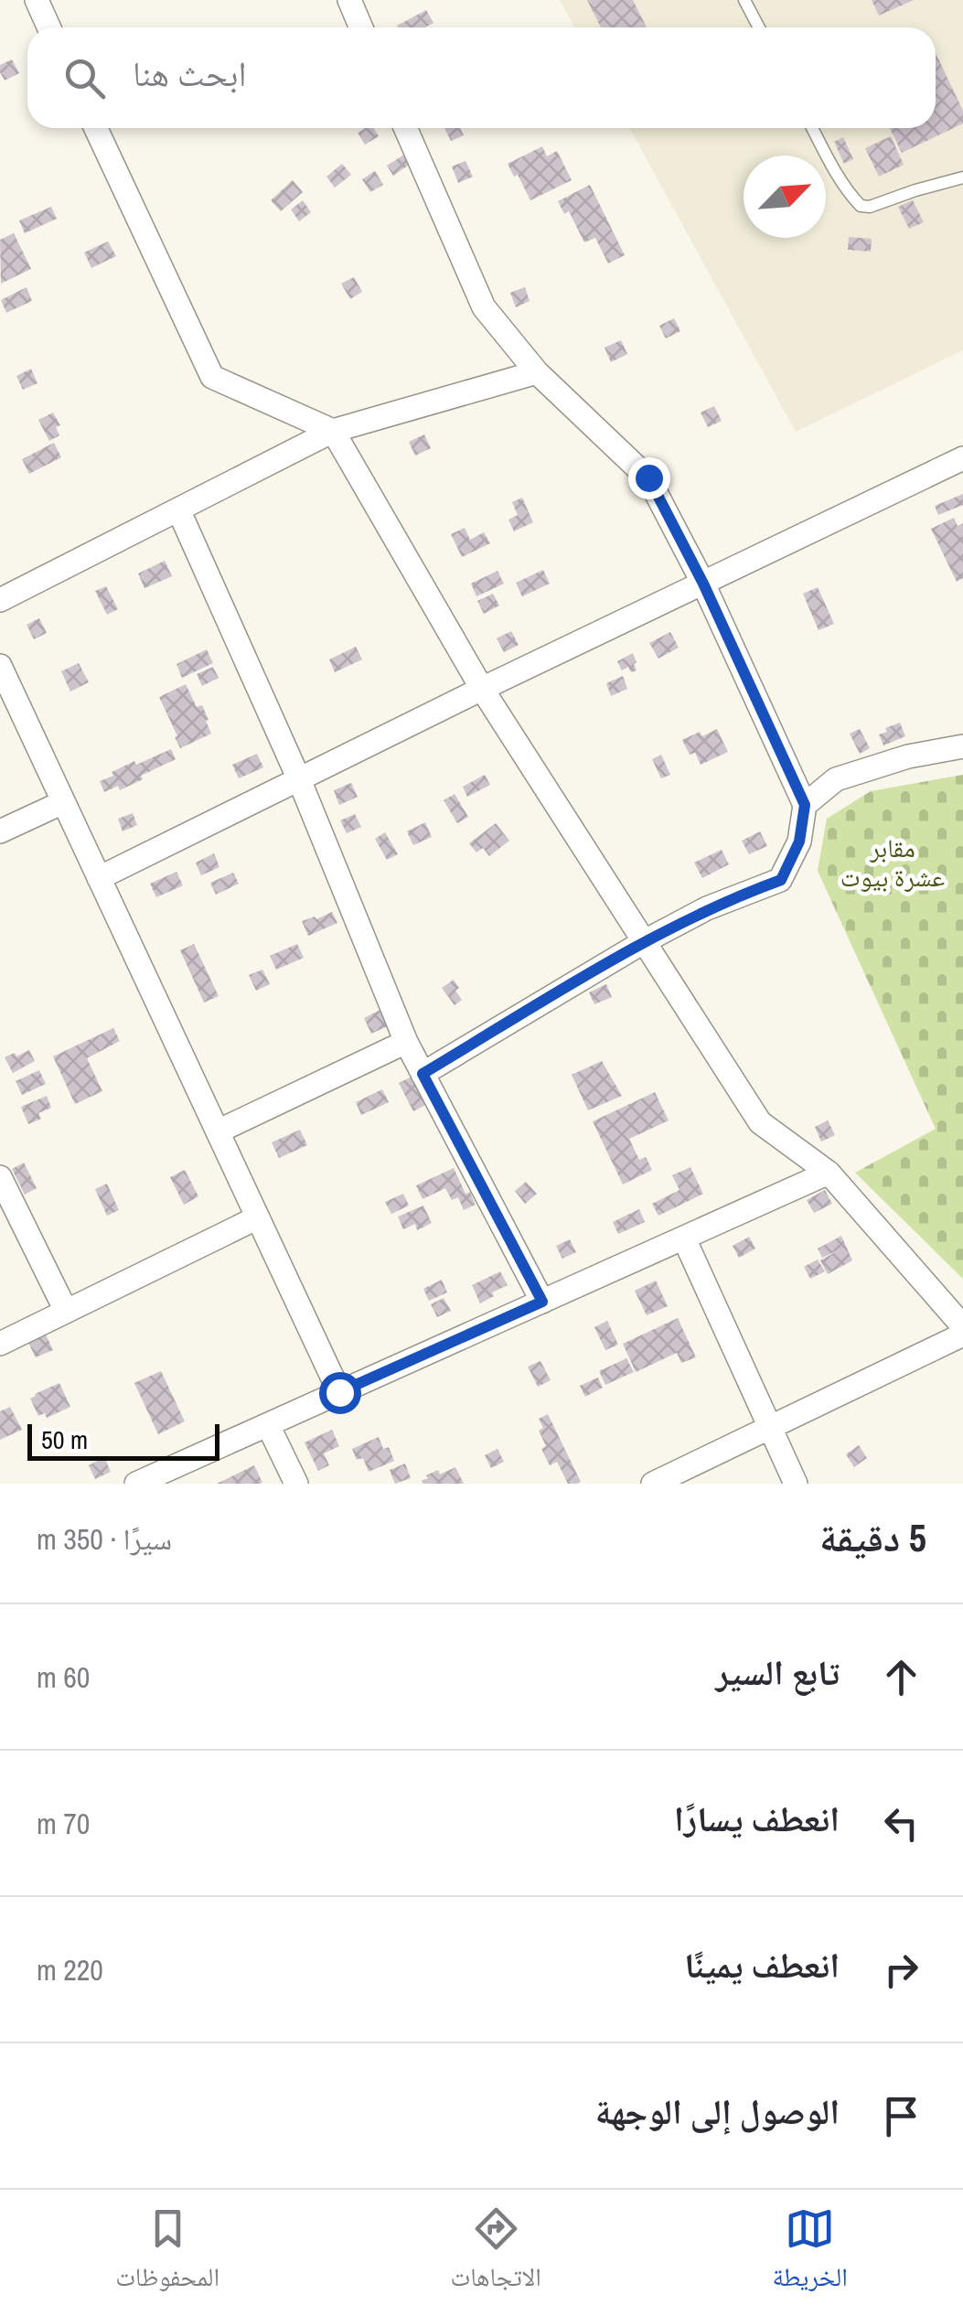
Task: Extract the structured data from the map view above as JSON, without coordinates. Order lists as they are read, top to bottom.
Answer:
{
  "parks": ["مقابر عشرة بيوت"],
  "scale_bar": "50 m",
  "north": "top right",
  "page": {
    "search": "ابحث هنا",
    "scale": "50 m",
    "heading": ["5 دقيقة", "سيرًا · 350 m"],
    "list": [
      ["تابع السير", "60 m"],
      ["انعطف يسارًا", "70 m"],
      ["انعطف يمينًا", "220 m"],
      "الوصول إلى الوجهة"
    ],
    "nav": ["الخريطة", "الاتجاهات", "المحفوظات"]
  }
}
